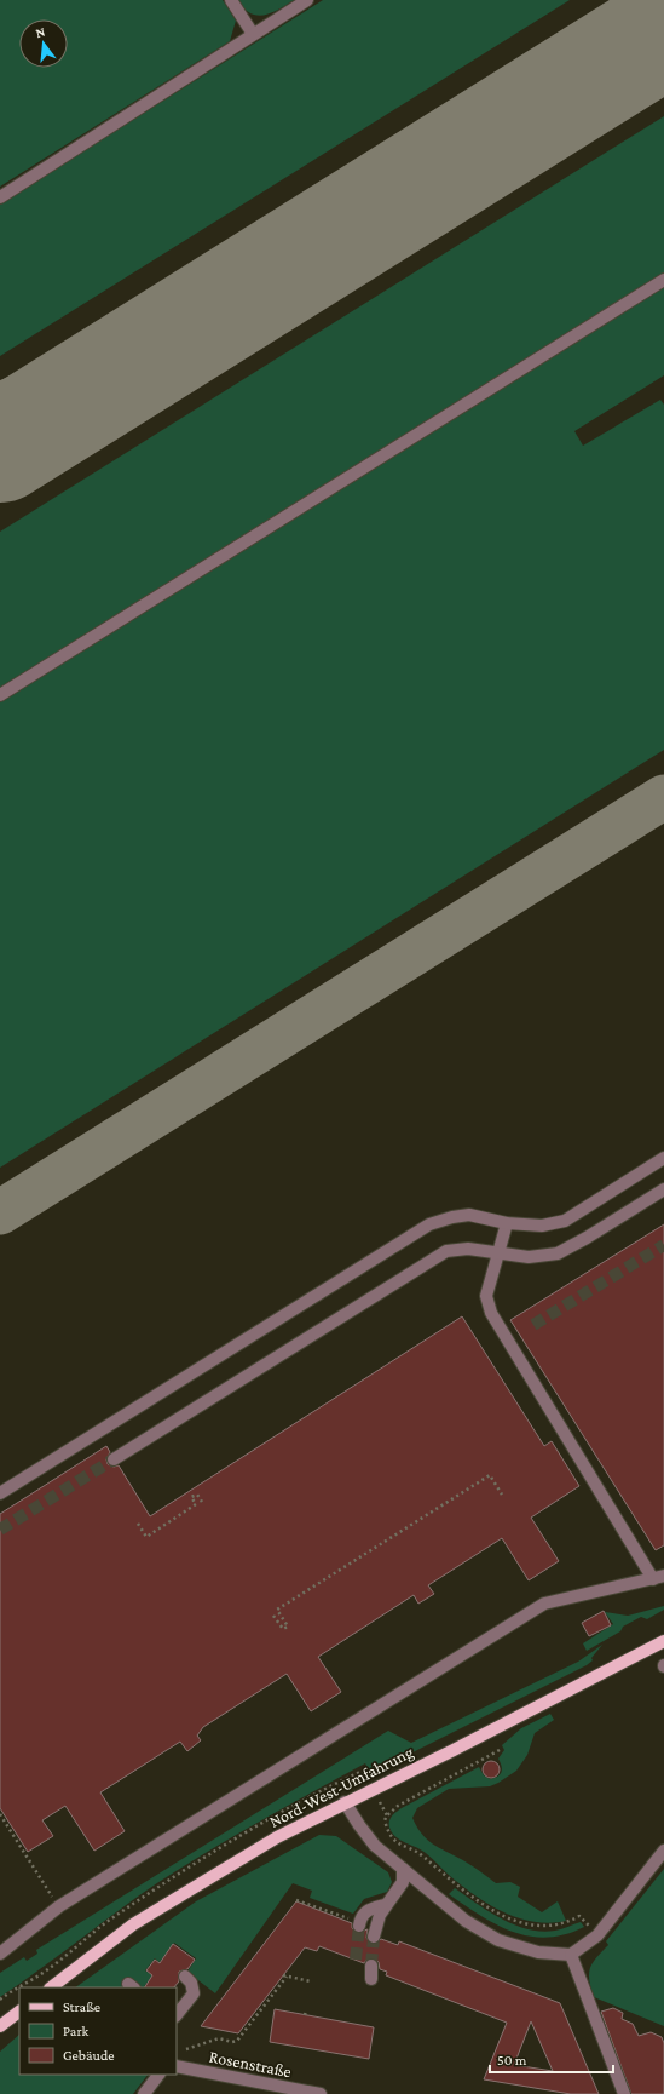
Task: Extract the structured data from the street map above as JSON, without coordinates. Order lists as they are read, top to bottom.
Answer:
{
  "streets": {
    "main road": ["Nord-West-Umfahrung"],
    "street": ["Rosenstraße"]
  },
  "legend": ["Straße", "Park", "Gebäude"],
  "scale_bar": "50 m",
  "north": "top"
}
